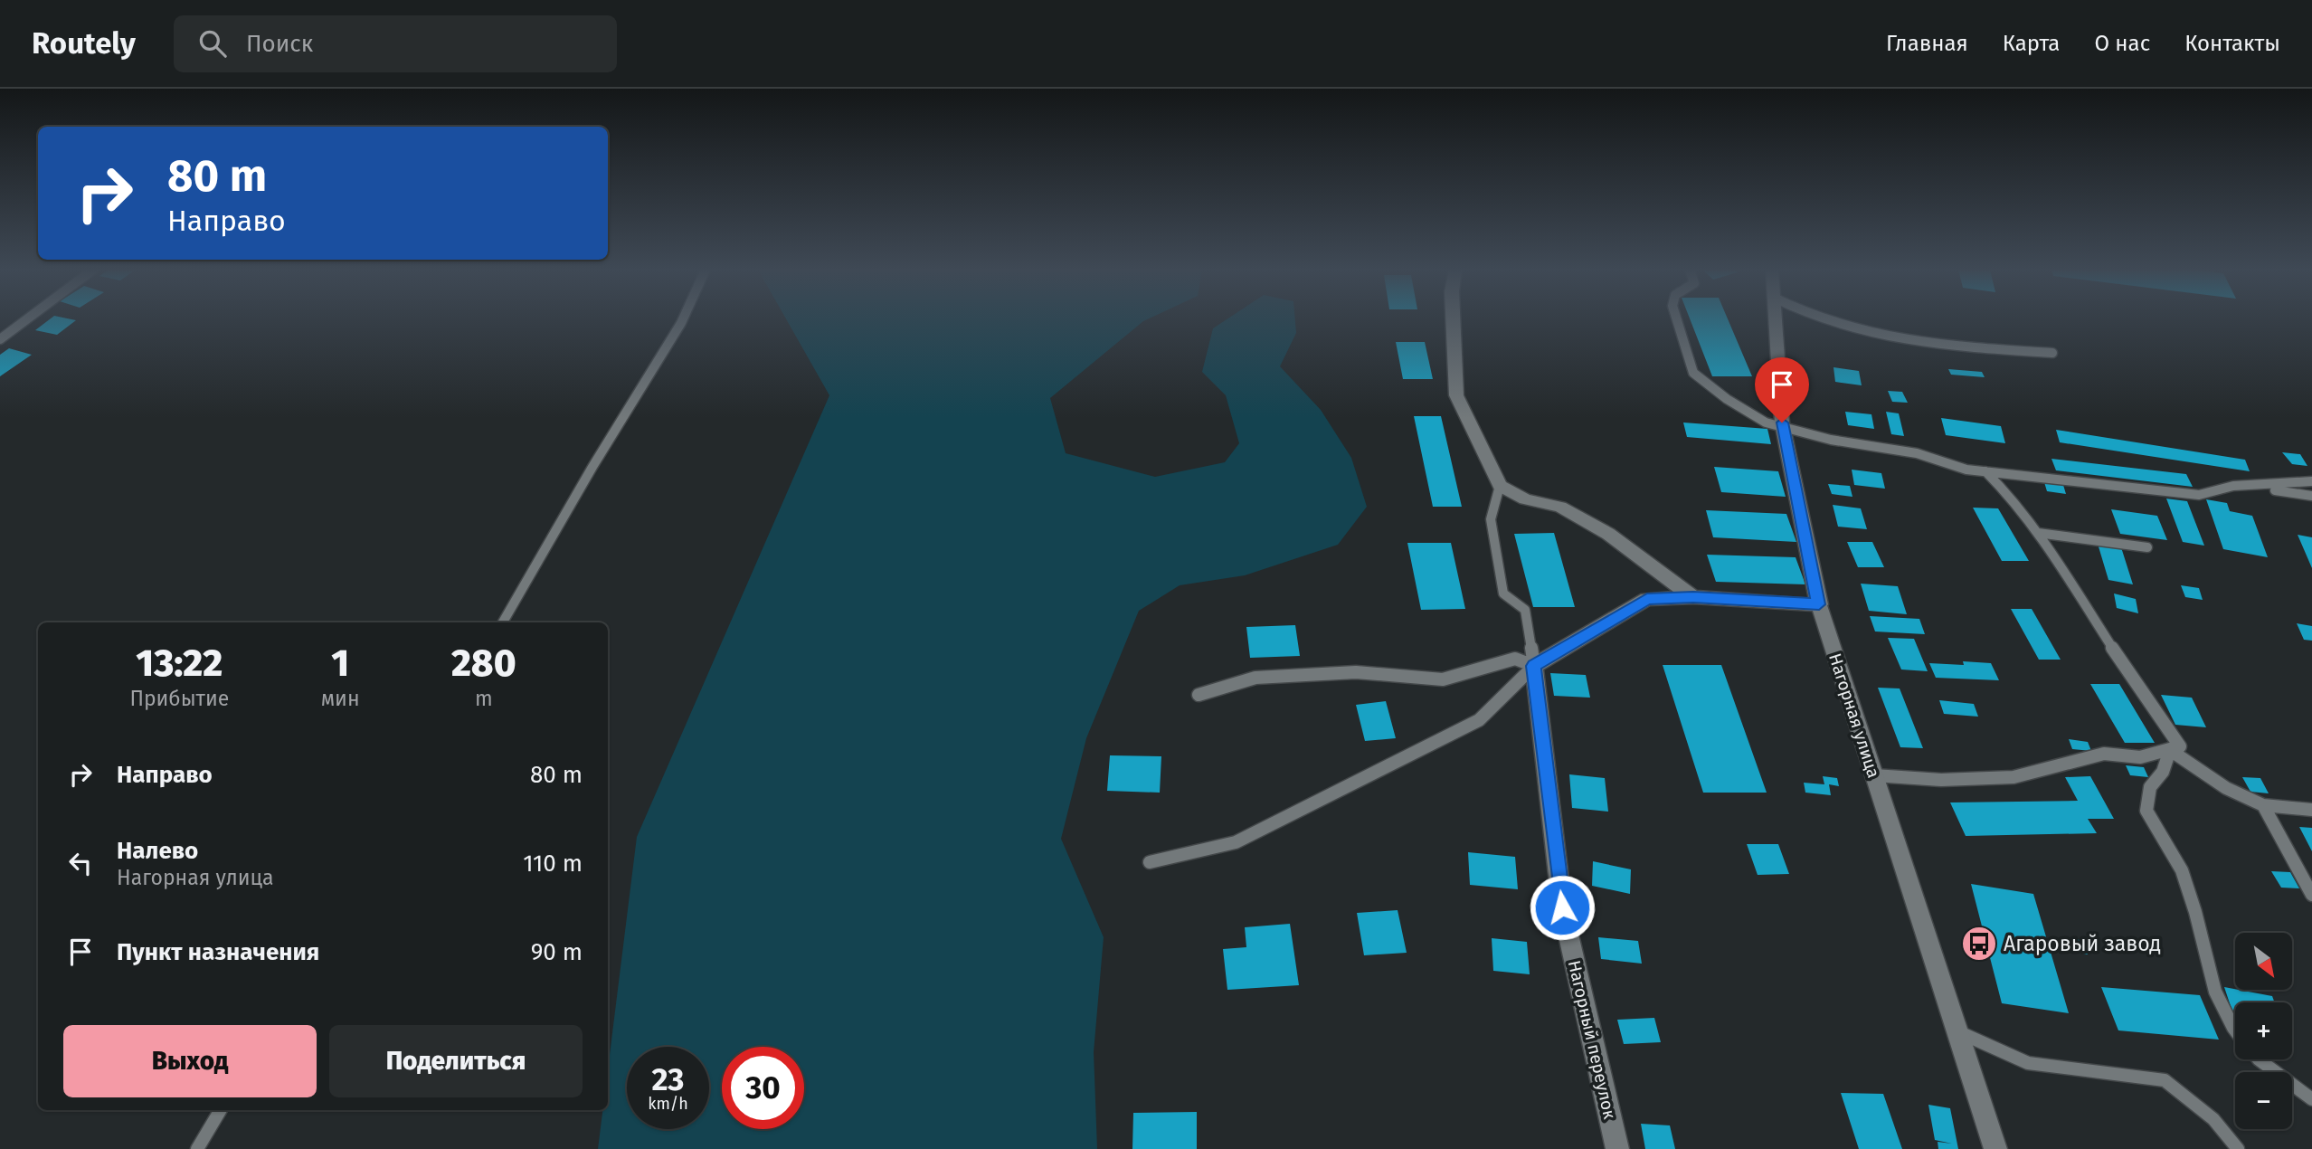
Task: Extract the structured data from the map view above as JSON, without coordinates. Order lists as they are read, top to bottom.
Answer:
{
  "streets": {
    "street": ["Нагорная улица", "Нагорный переулок"]
  },
  "places": {
    "bus stop": ["Агаровый завод"]
  },
  "north": "bottom right",
  "page": {
    "header": "Routely",
    "search": "Поиск",
    "nav": [
      "Главная",
      "Карта",
      "О нас",
      "Контакты"
    ],
    "turn": ["80 m", "Направо"],
    "eta": [
      "13:22",
      "Прибытие",
      "1",
      "мин",
      "280",
      "m"
    ],
    "list": [
      {
        "name": "Направо",
        "value": "80 m"
      },
      {
        "name": "Налево",
        "note": "Нагорная улица",
        "value": "110 m"
      },
      {
        "name": "Пункт назначения",
        "value": "90 m"
      }
    ],
    "map_buttons": ["+", "−"],
    "buttons": ["Выход", "Поделиться"],
    "speed": "23 km/h",
    "limit": "30"
  }
}
